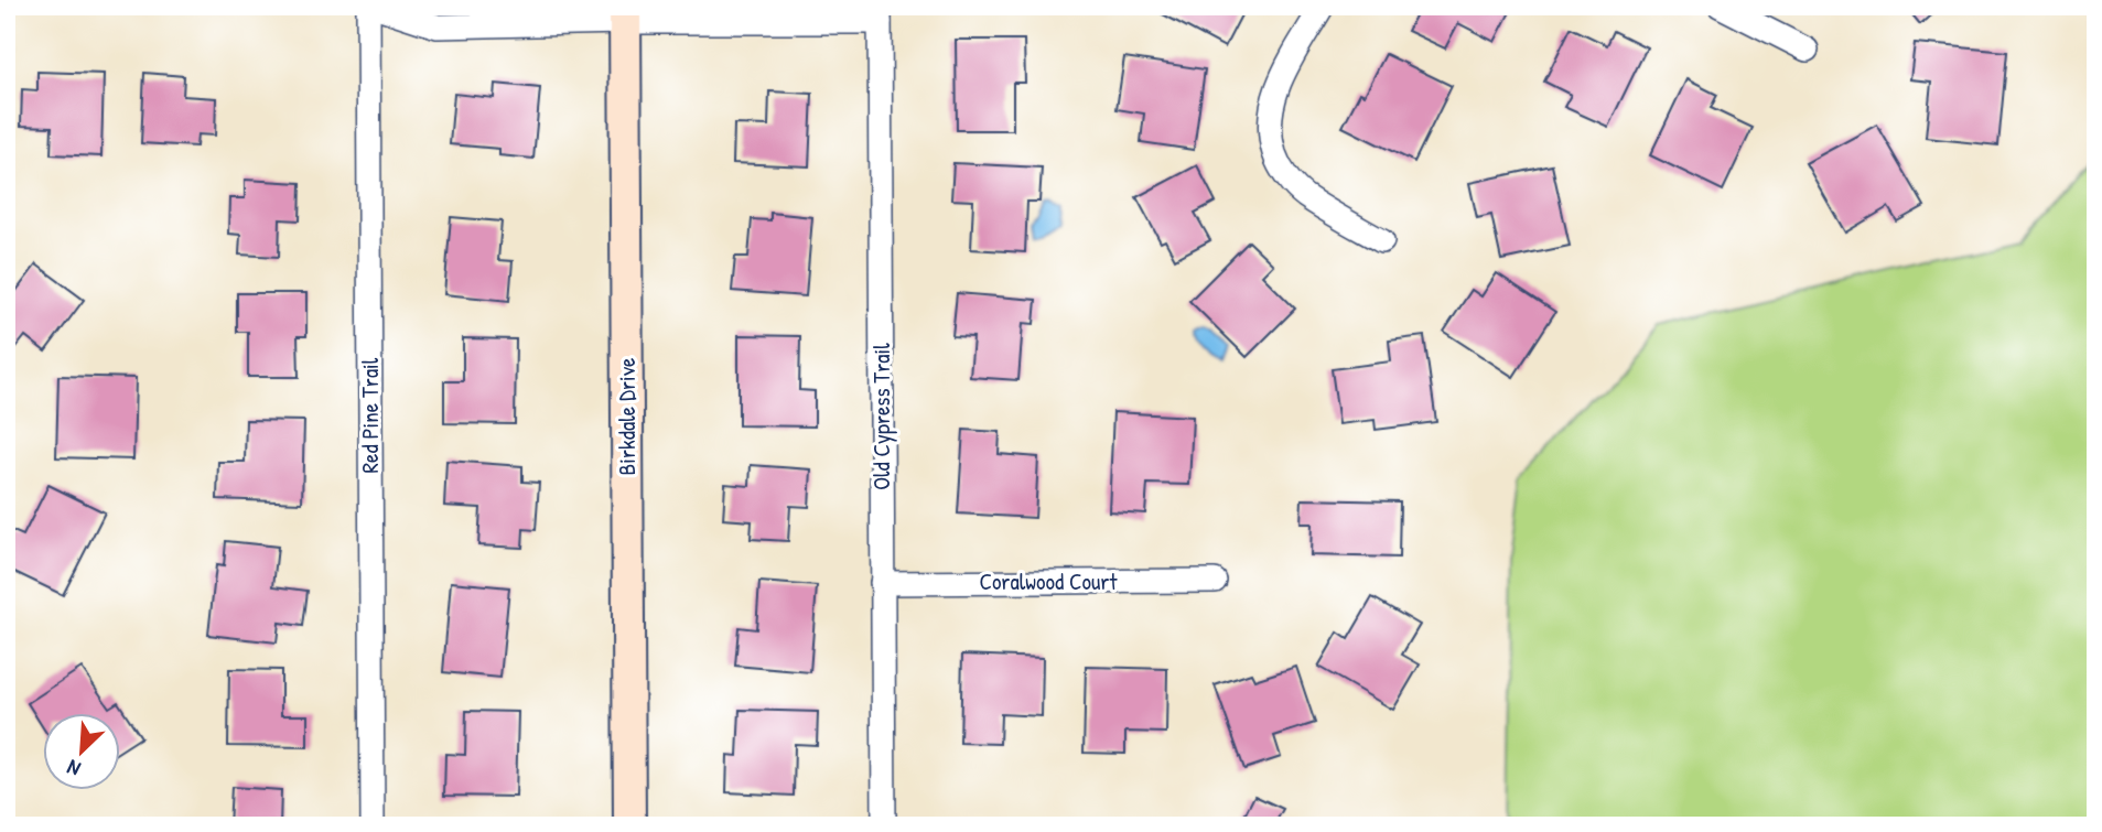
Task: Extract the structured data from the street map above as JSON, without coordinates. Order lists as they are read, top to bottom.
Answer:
{
  "streets": {
    "street": [
      "Red Pine Trail",
      "Birkdale Drive",
      "Old Cypress Trail",
      "Coralwood Court"
    ]
  },
  "crossings": [
    ["Old Cypress Trail", "Coralwood Court"]
  ],
  "north": "bottom left"
}
